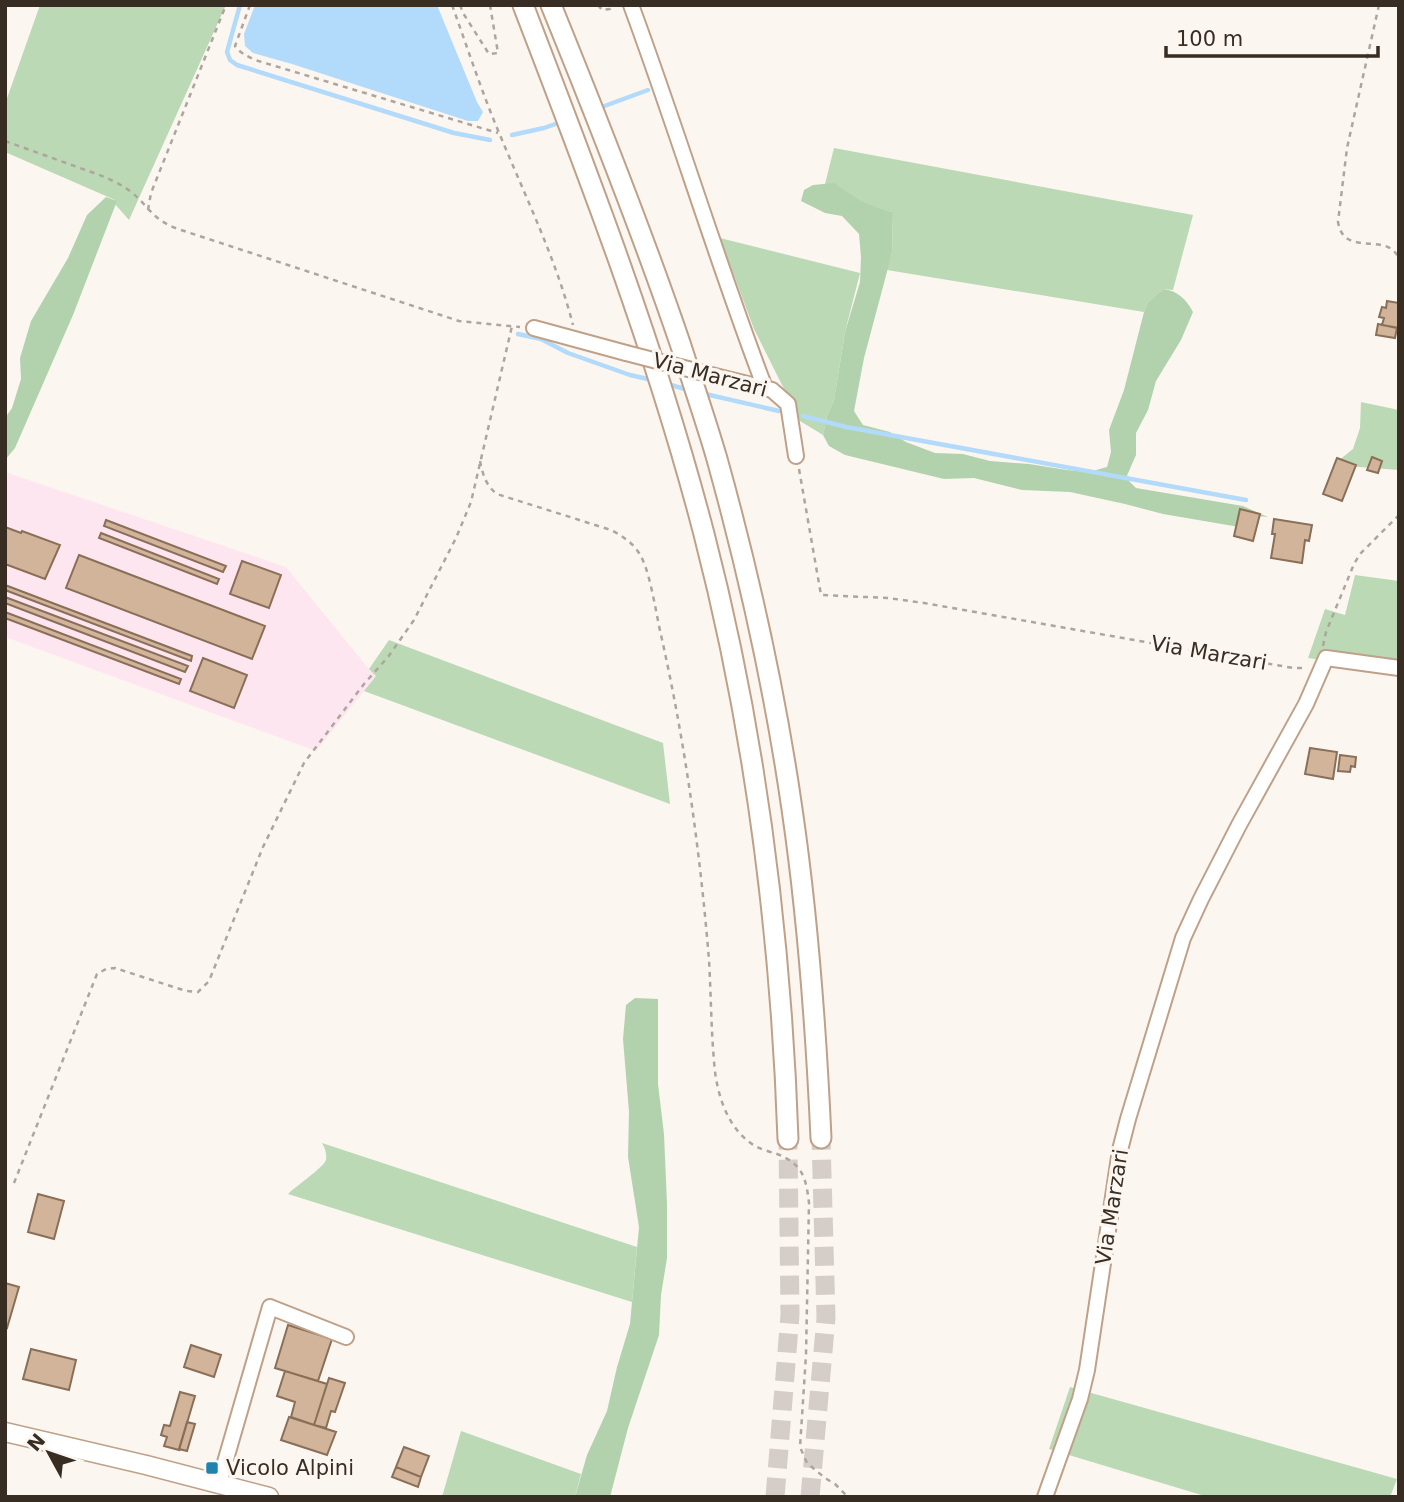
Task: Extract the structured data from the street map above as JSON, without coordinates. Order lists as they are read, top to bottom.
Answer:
{
  "streets": {
    "street": ["Via Marzari"]
  },
  "places": {
    "transit": ["Vicolo Alpini"]
  },
  "scale_bar": "100 m",
  "north": "top left"
}
